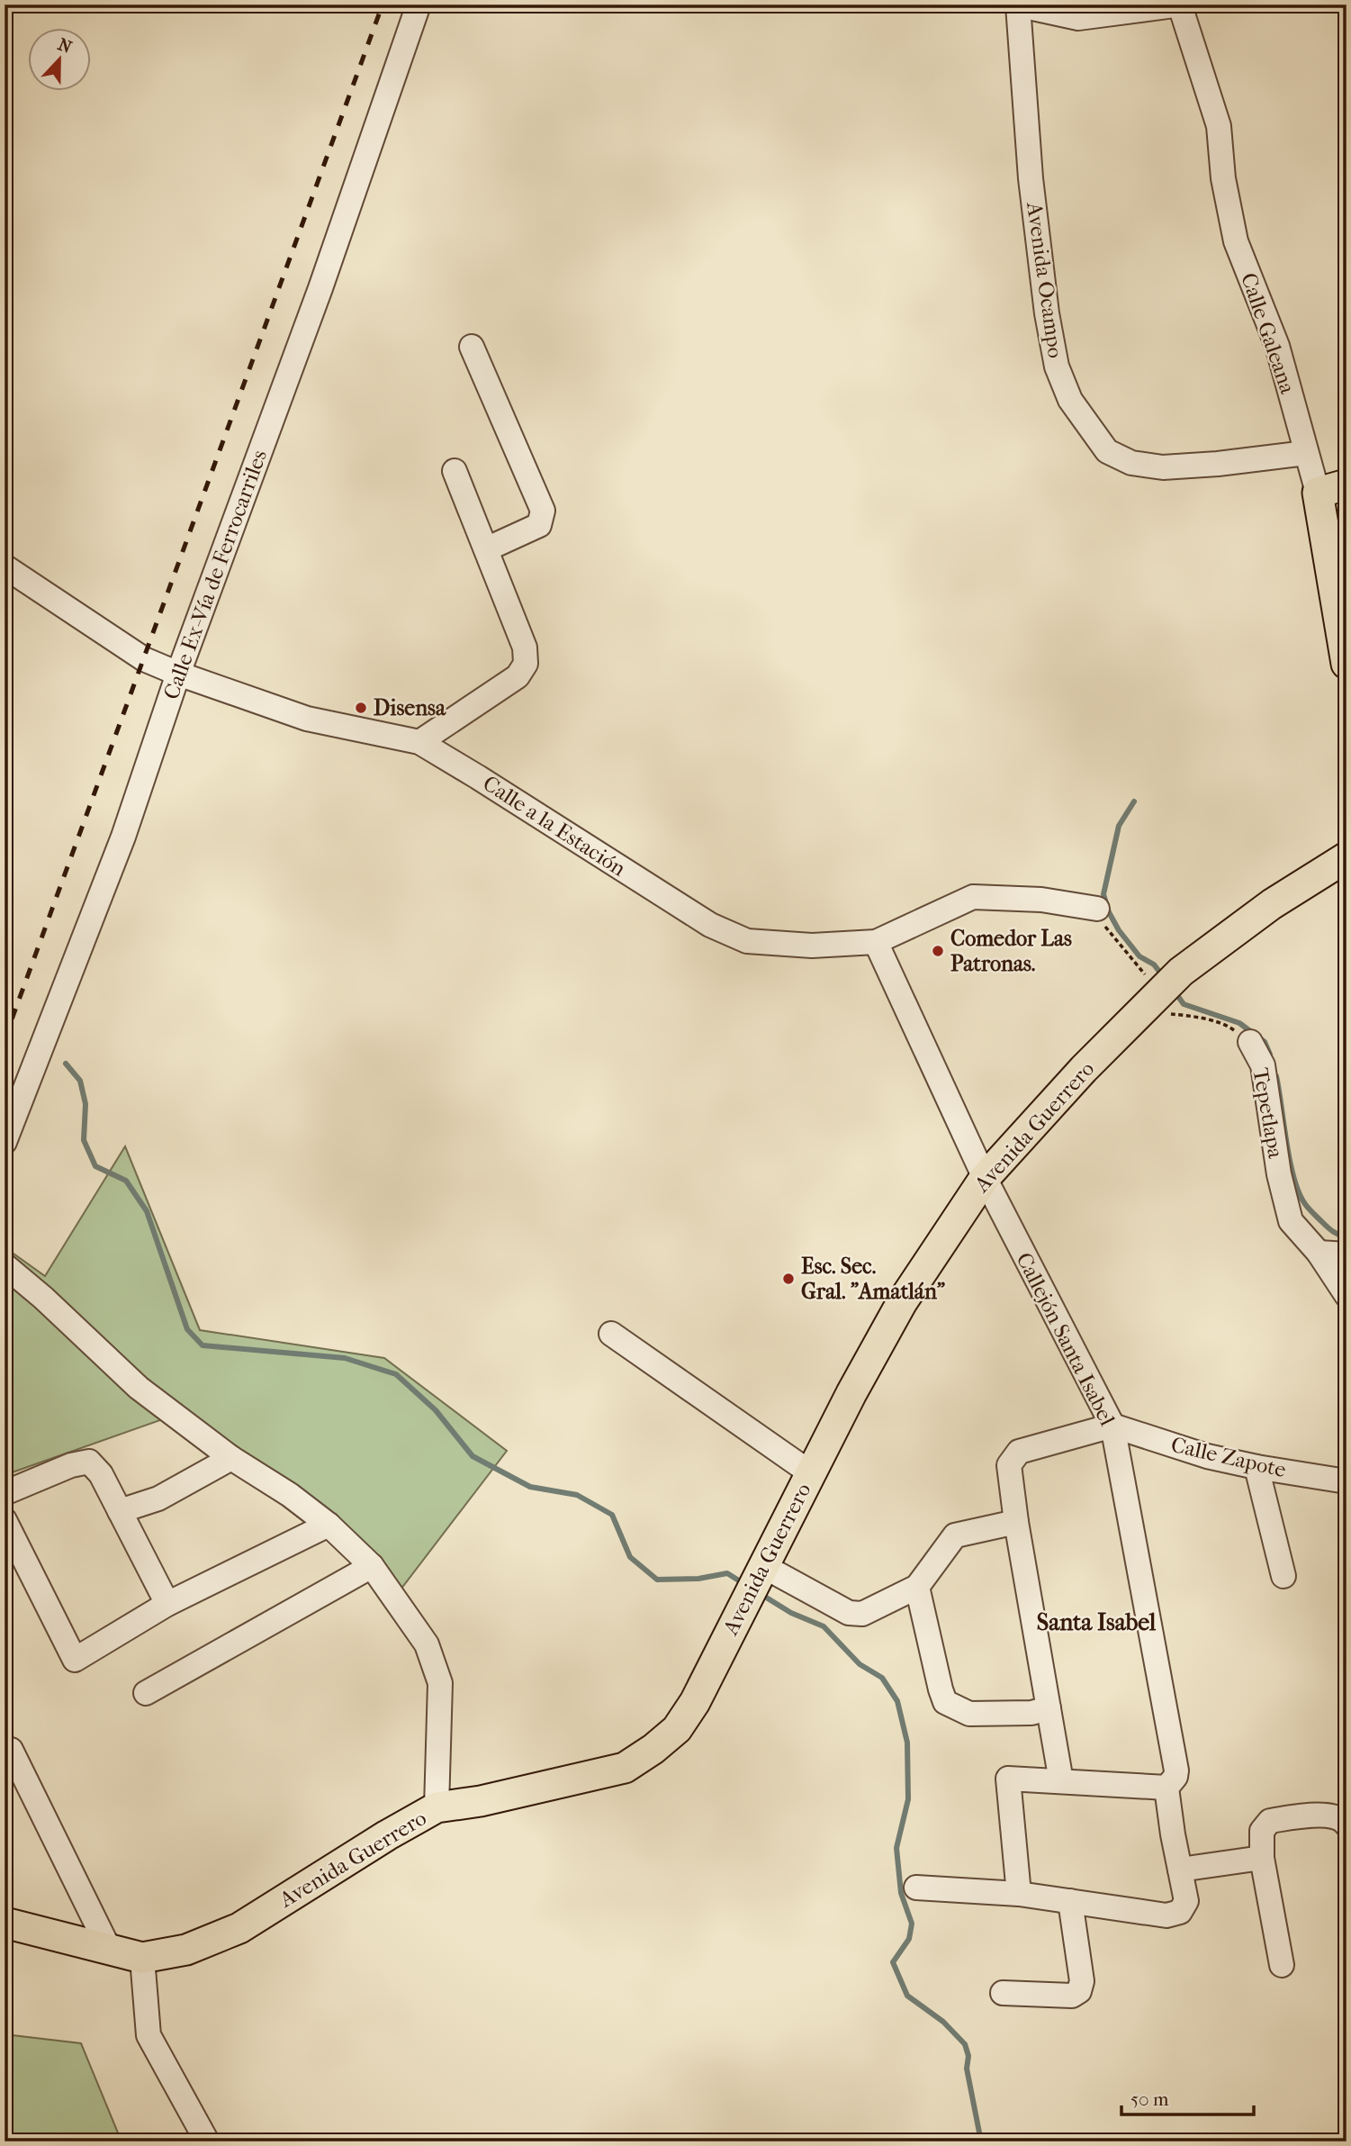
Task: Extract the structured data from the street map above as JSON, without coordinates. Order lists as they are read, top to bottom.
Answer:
{
  "streets": {
    "main road": ["Calle Galeana", "Avenida Guerrero"],
    "street": [
      "Avenida Ocampo",
      "Calle Ex-Vía de Ferrocarriles",
      "Calle a la Estación",
      "Tepetlapa",
      "Callejón Santa Isabel",
      "Calle Zapote"
    ]
  },
  "crossings": [
    ["Avenida Ocampo", "Calle Galeana"],
    ["Calle Ex-Vía de Ferrocarriles", "Calle a la Estación"],
    ["Tepetlapa", "Avenida Guerrero"],
    ["Avenida Guerrero", "Callejón Santa Isabel"],
    ["Callejón Santa Isabel", "Calle Zapote"]
  ],
  "districts": ["Santa Isabel"],
  "places": ["Disensa", "Comedor Las Patronas.", "Esc. Sec. Gral. \"Amatlán\""],
  "scale_bar": "50 m",
  "north": "top"
}
